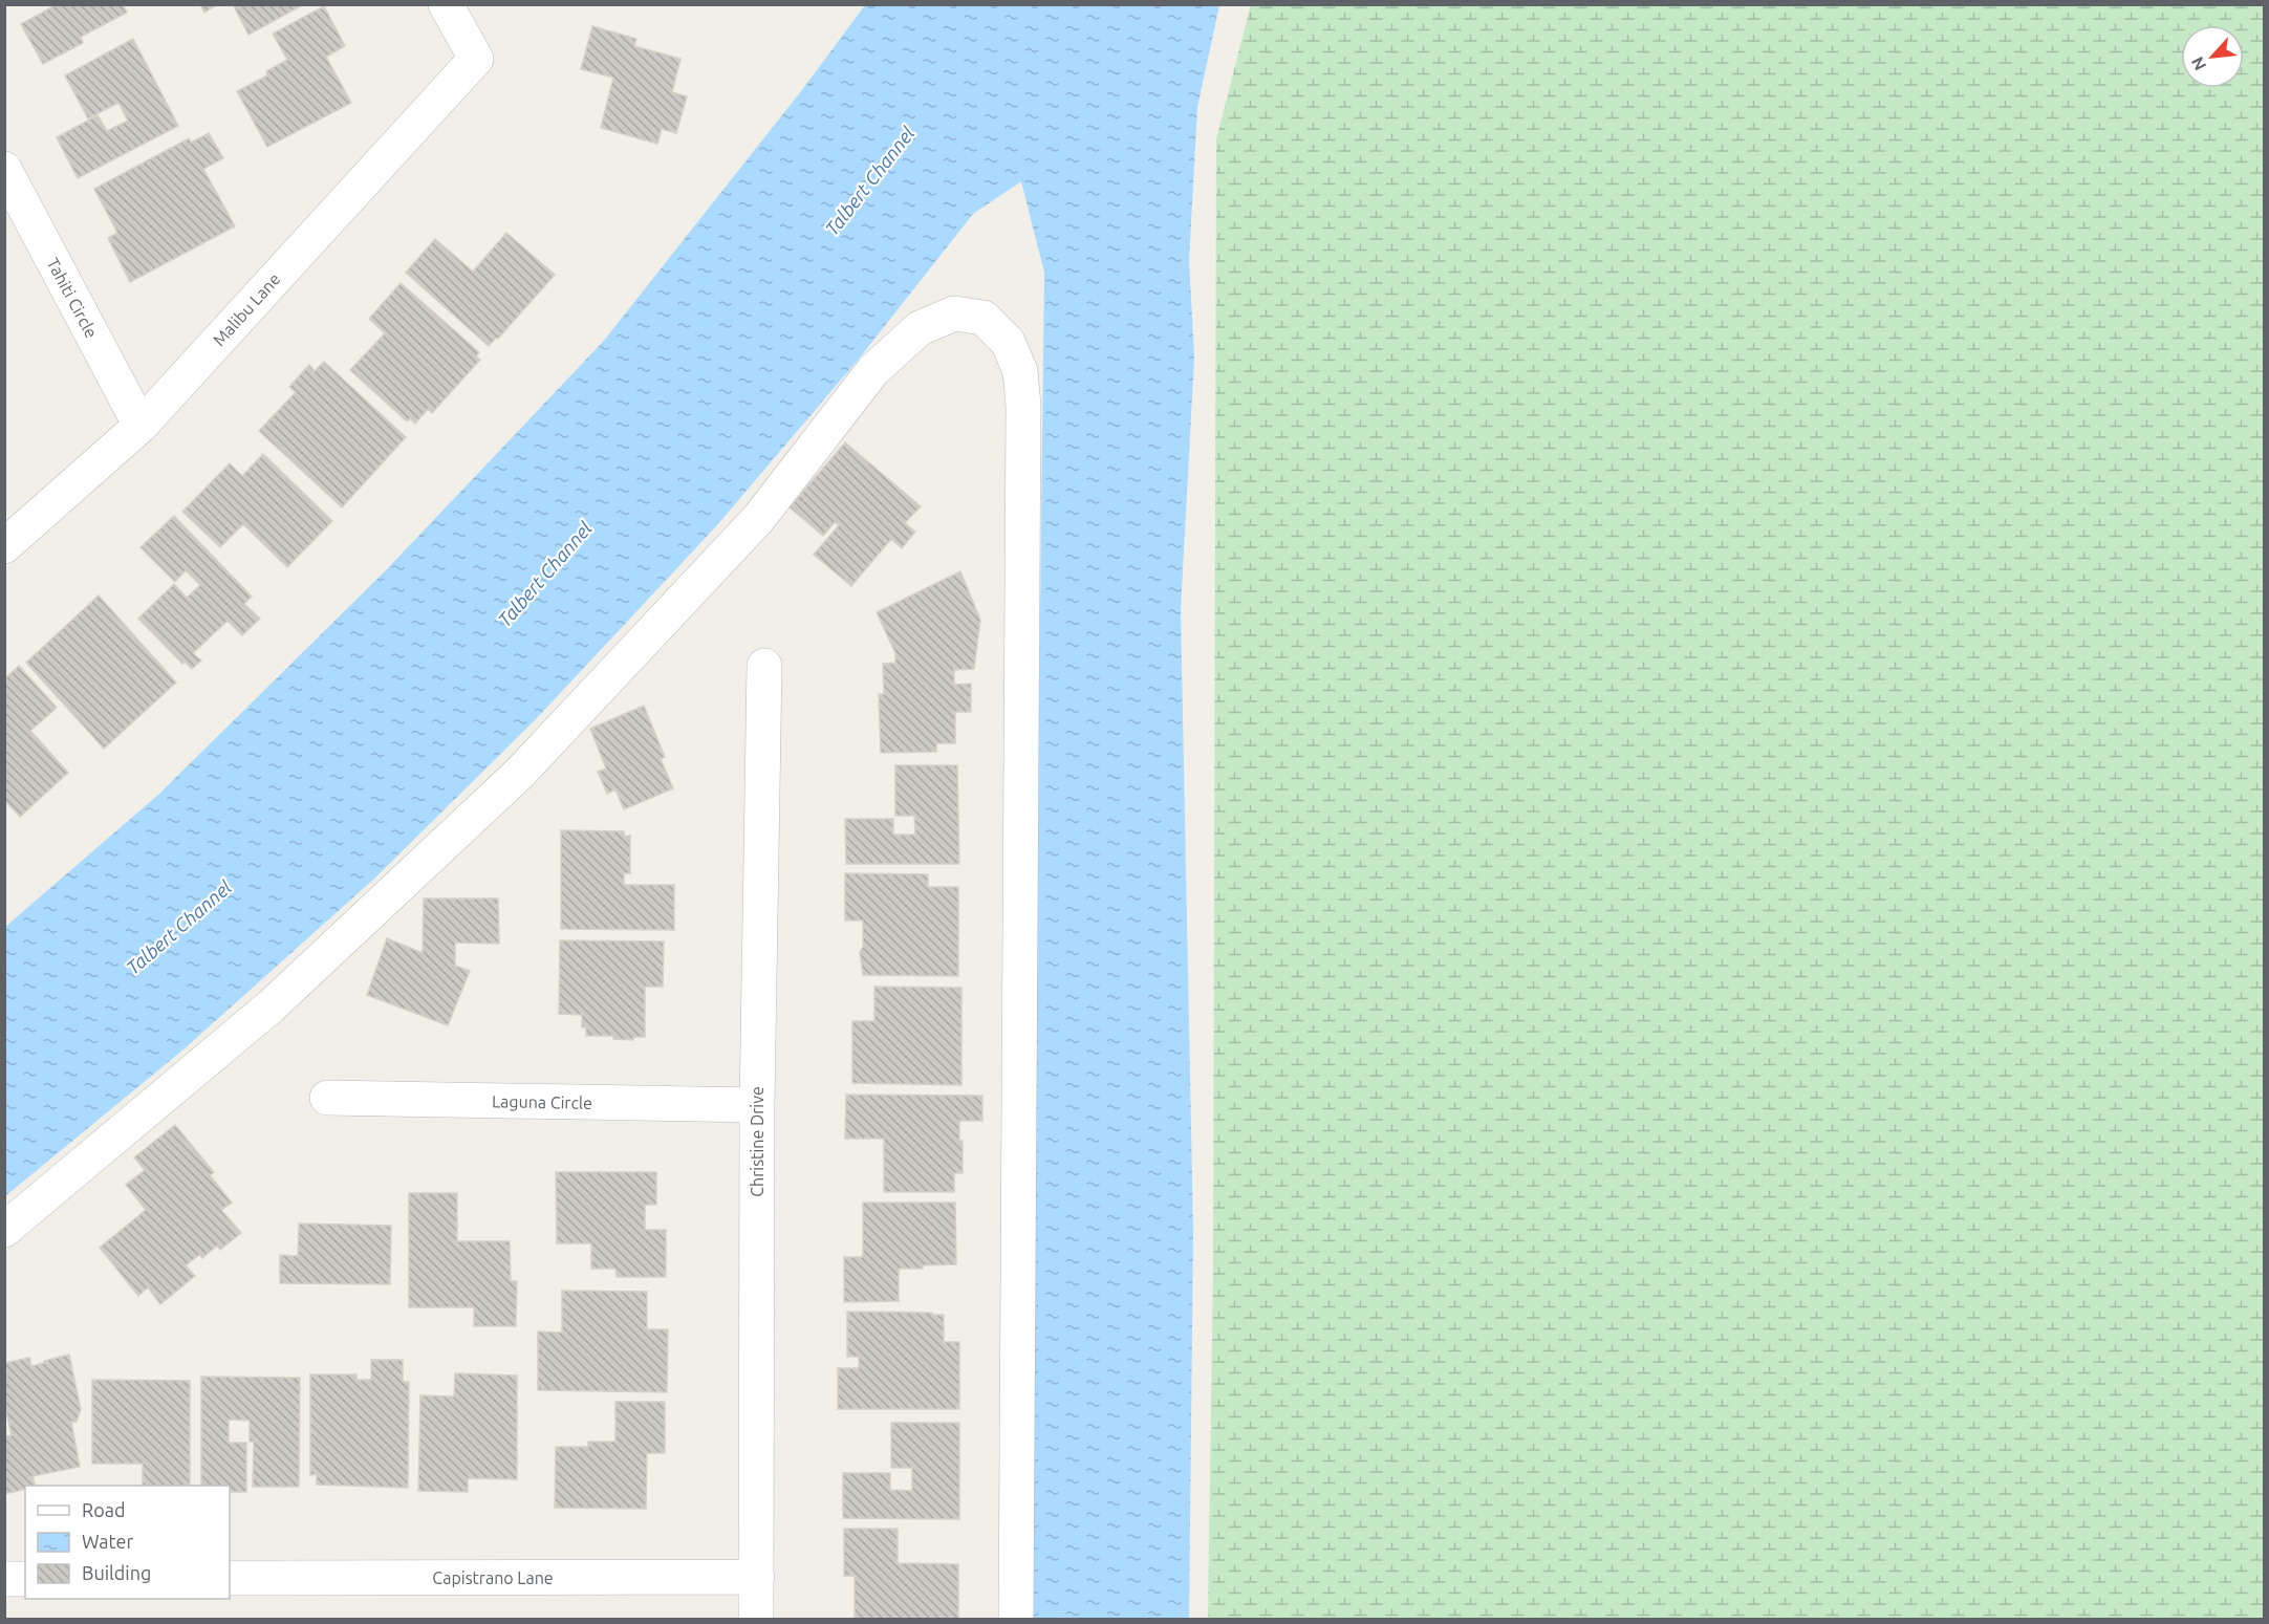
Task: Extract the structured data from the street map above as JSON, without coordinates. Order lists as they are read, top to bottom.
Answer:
{
  "streets": {
    "street": [
      "Tahiti Circle",
      "Malibu Lane",
      "Laguna Circle",
      "Christine Drive",
      "Capistrano Lane"
    ]
  },
  "crossings": [
    ["Tahiti Circle", "Malibu Lane"],
    ["Laguna Circle", "Christine Drive"],
    ["Christine Drive", "Capistrano Lane"]
  ],
  "water": ["Talbert Channel"],
  "legend": ["Road", "Water", "Building"],
  "north": "bottom left"
}
